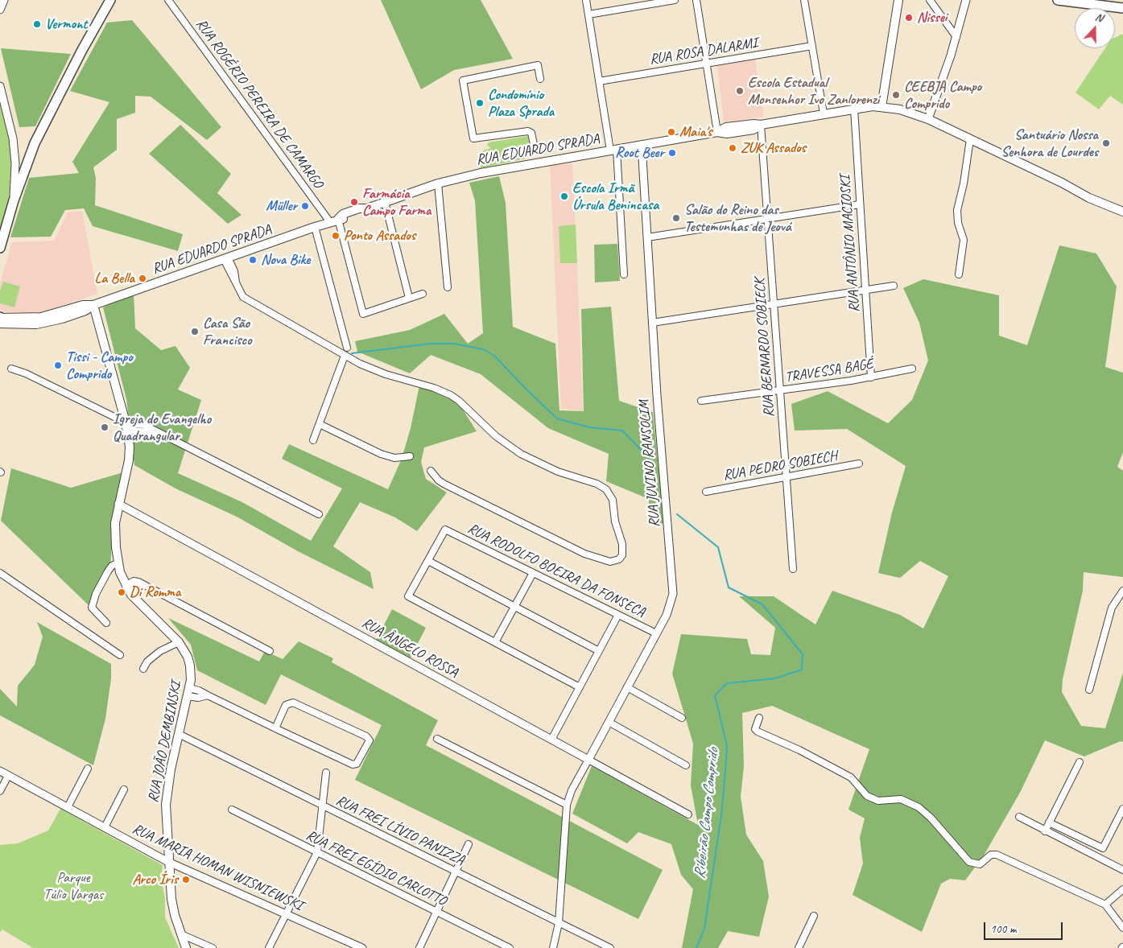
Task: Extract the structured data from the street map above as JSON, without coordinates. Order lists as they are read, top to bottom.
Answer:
{
  "streets": {
    "main road": ["RUA EDUARDO SPRADA", "RUA JOÃO DEMBINSKI"],
    "street": [
      "RUA ROSA DALARMI",
      "RUA ROGÉRIO PEREIRA DE CAMARGO",
      "RUA ANTÔNIO MACIOSKI",
      "RUA BERNARDO SOBIECK",
      "TRAVESSA BAGÉ",
      "RUA JUVINO RANSOLIM",
      "RUA PEDRO SOBIECH",
      "RUA RODOLFO BOEIRA DA FONSECA",
      "RUA ÂNGELO ROSSA",
      "RUA FREI LÍVIO PANIZZA",
      "RUA MARIA HOMAN WISNIEWSKI",
      "RUA FREI EGÍDIO CARLOTTO"
    ]
  },
  "crossings": [
    ["RUA ROGÉRIO PEREIRA DE CAMARGO", "RUA EDUARDO SPRADA"],
    ["RUA EDUARDO SPRADA", "RUA ANTÔNIO MACIOSKI"],
    ["RUA EDUARDO SPRADA", "RUA BERNARDO SOBIECK"],
    ["RUA EDUARDO SPRADA", "RUA JUVINO RANSOLIM"],
    ["RUA EDUARDO SPRADA", "RUA JOÃO DEMBINSKI"],
    ["RUA ANTÔNIO MACIOSKI", "TRAVESSA BAGÉ"],
    ["RUA BERNARDO SOBIECK", "TRAVESSA BAGÉ"],
    ["RUA BERNARDO SOBIECK", "RUA PEDRO SOBIECH"],
    ["RUA JUVINO RANSOLIM", "RUA RODOLFO BOEIRA DA FONSECA"],
    ["RUA JUVINO RANSOLIM", "RUA ÂNGELO ROSSA"],
    ["RUA ÂNGELO ROSSA", "RUA JOÃO DEMBINSKI"],
    ["RUA JOÃO DEMBINSKI", "RUA FREI LÍVIO PANIZZA"],
    ["RUA JOÃO DEMBINSKI", "RUA MARIA HOMAN WISNIEWSKI"]
  ],
  "water": ["Ribeirão Campo Comprido"],
  "parks": ["Parque Túlio Vargas"],
  "places": [
    "Nissei",
    "Vermont",
    "Escola Estadual Monsenhor Ivo Zanlorenzi",
    "CEEBJA Campo Comprido",
    "Condomínio Plaza Sprada",
    "Maia's",
    "Santuário Nossa Senhora de Lourdes",
    "ZUK Assados",
    "Root Beer",
    "Escola Irmã Úrsula Benincasa",
    "Farmácia Campo Farma",
    "Müller",
    "Salão do Reino das Testemunhas de Jeová",
    "Ponto Assados",
    "Nova Bike",
    "La Bella",
    "Casa São Francisco",
    "Tissi - Campo Comprido",
    "Igreja do Evangelho Quadrangular",
    "Di Romma",
    "Arco Íris"
  ],
  "scale_bar": "100 m",
  "north": "top"
}
